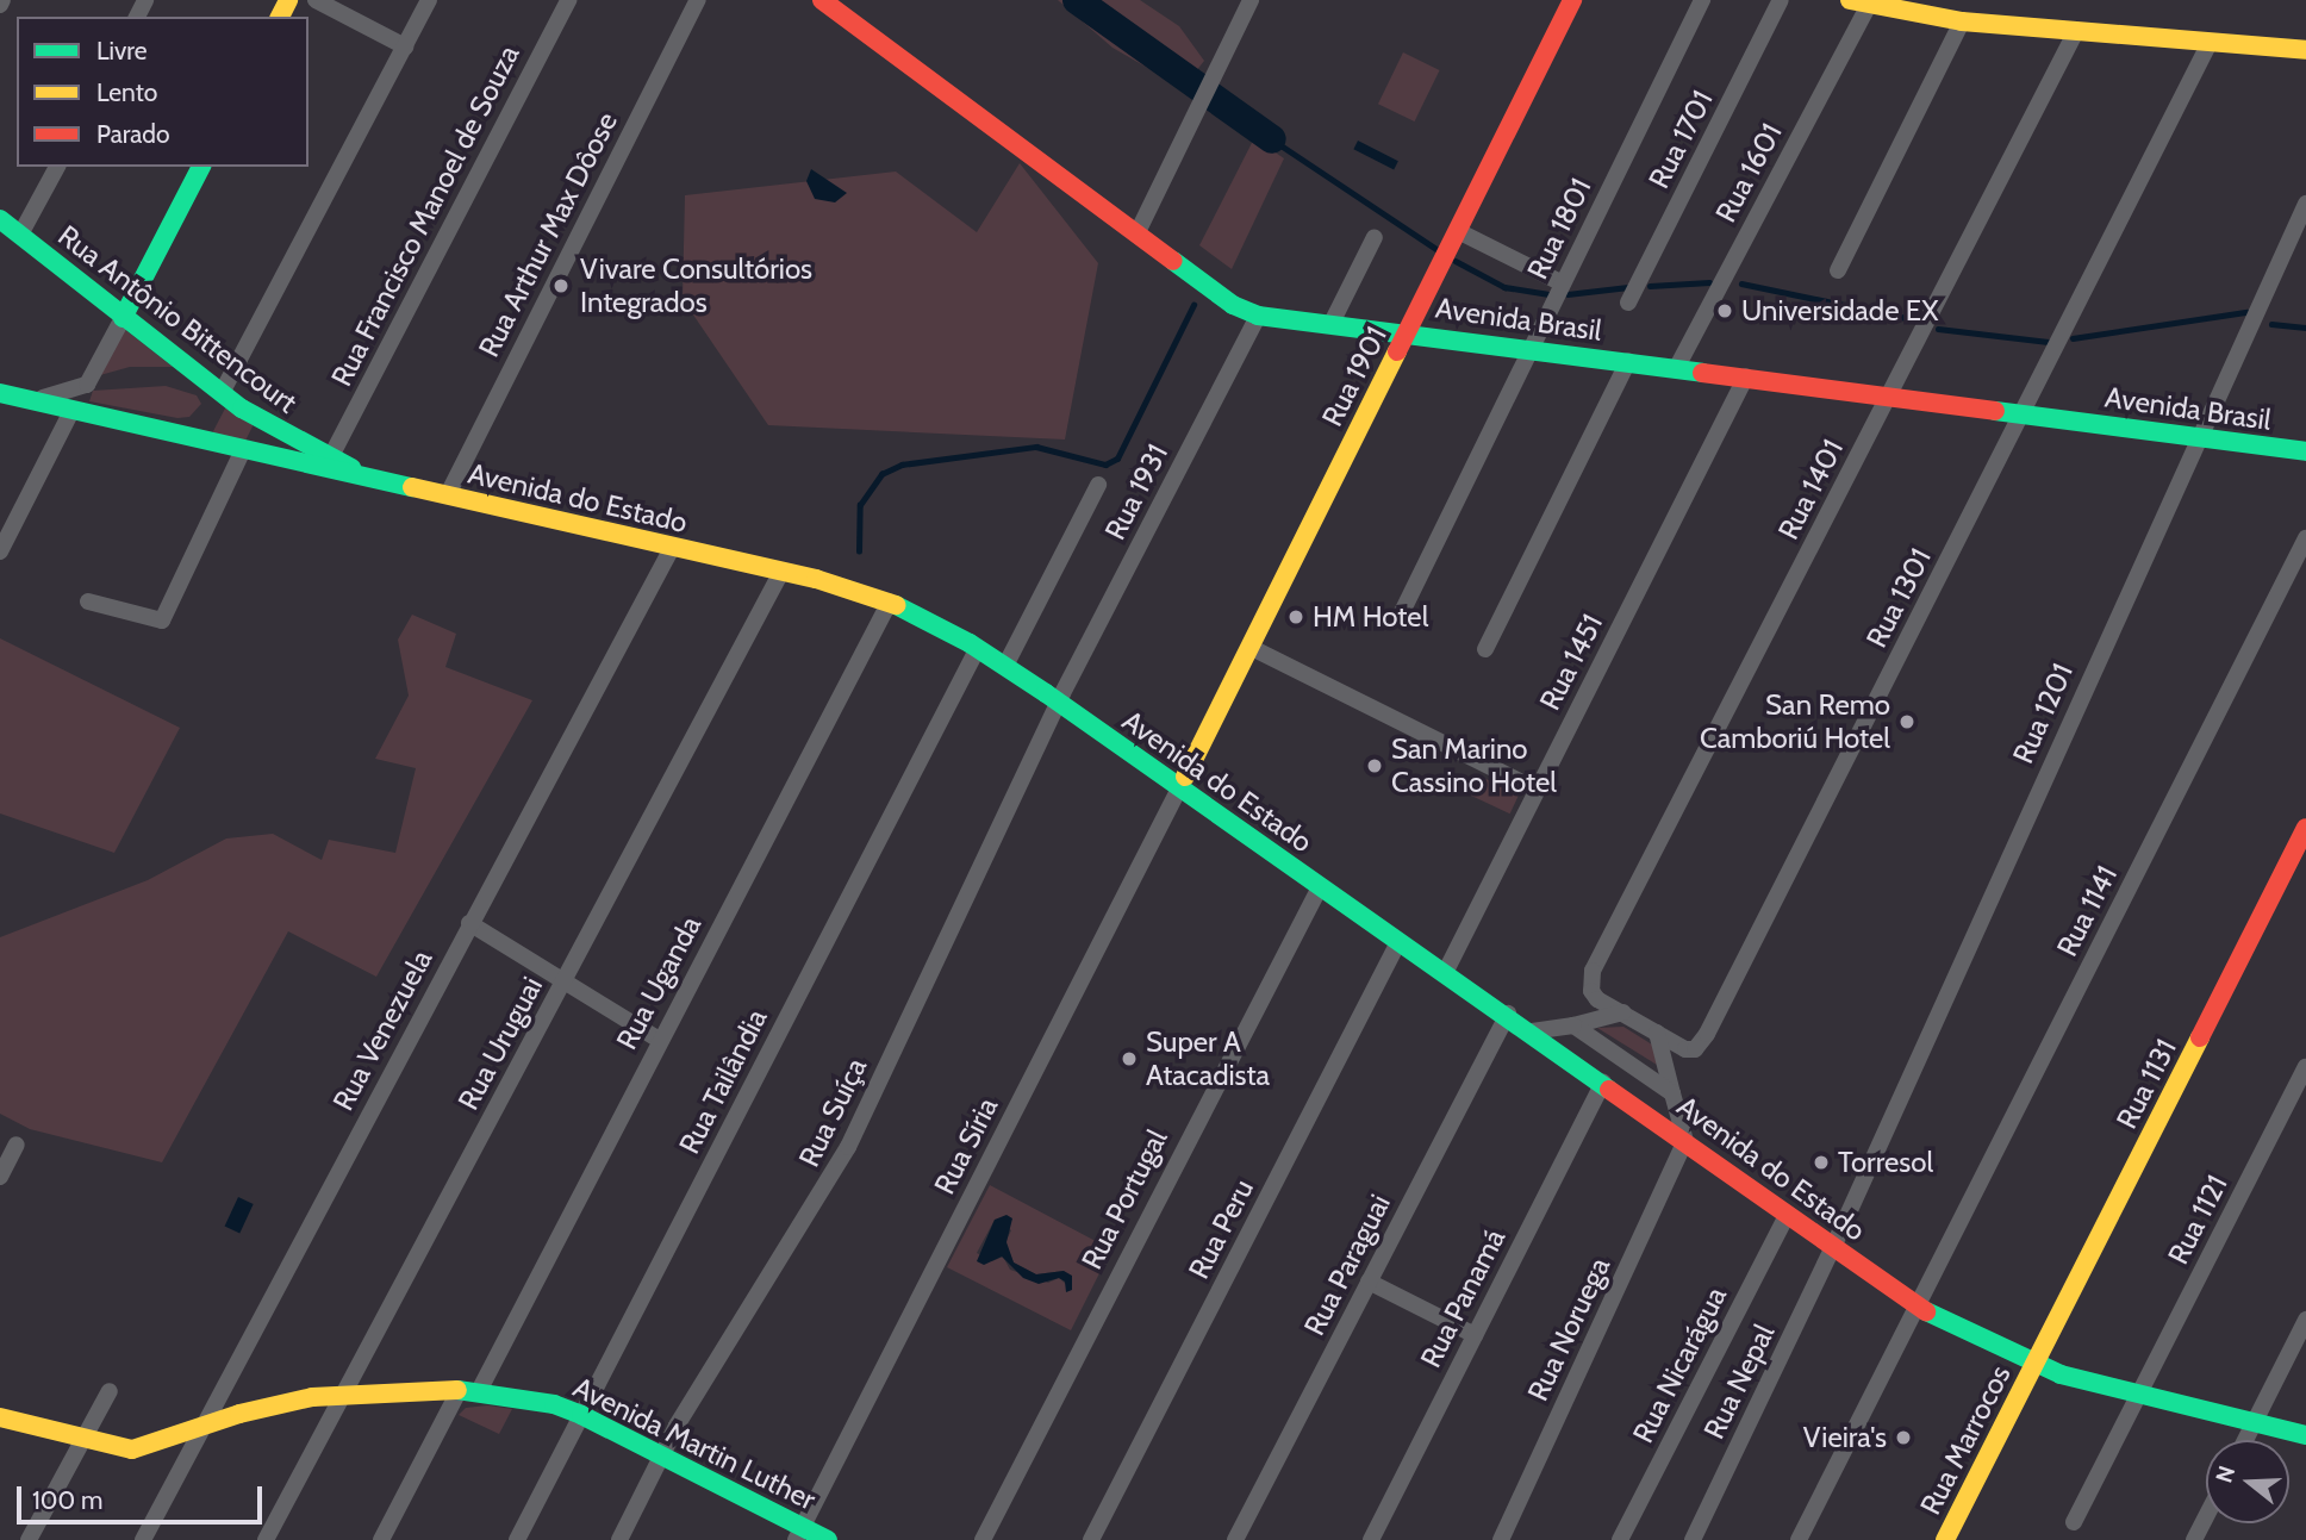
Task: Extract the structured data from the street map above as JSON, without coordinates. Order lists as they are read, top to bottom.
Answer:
{
  "streets": {
    "main road": [
      "Rua Antônio Bittencourt",
      "Avenida Brasil",
      "Rua 1901",
      "Avenida do Estado",
      "Rua 1131",
      "Rua Marrocos",
      "Avenida Martin Luther"
    ],
    "street": [
      "Rua 1701",
      "Rua 1601",
      "Rua Francisco Manoel de Souza",
      "Rua 1801",
      "Rua Arthur Max Dôose",
      "Rua 1401",
      "Rua 1931",
      "Rua 1301",
      "Rua 1451",
      "Rua 1201",
      "Rua 1141",
      "Rua Uganda",
      "Rua Venezuela",
      "Rua Uruguai",
      "Rua Tailândia",
      "Rua Suíça",
      "Rua Síria",
      "Rua Portugal",
      "Rua 1121",
      "Rua Peru",
      "Rua Paraguai",
      "Rua Panamá",
      "Rua Noruega",
      "Rua Nicarágua",
      "Rua Nepal"
    ]
  },
  "crossings": [
    ["Rua 1601", "Avenida Brasil"],
    ["Rua Francisco Manoel de Souza", "Rua Antônio Bittencourt"],
    ["Rua 1801", "Avenida Brasil"],
    ["Rua Arthur Max Dôose", "Avenida do Estado"],
    ["Rua Antônio Bittencourt", "Avenida do Estado"],
    ["Avenida Brasil", "Rua 1901"],
    ["Avenida Brasil", "Rua 1401"],
    ["Avenida Brasil", "Rua 1931"],
    ["Avenida Brasil", "Rua 1301"],
    ["Avenida Brasil", "Rua 1451"],
    ["Avenida Brasil", "Rua 1201"],
    ["Rua 1901", "Avenida do Estado"],
    ["Rua 1901", "Rua Síria"],
    ["Rua 1401", "Rua 1301"],
    ["Rua 1931", "Avenida do Estado"],
    ["Rua 1931", "Rua Suíça"],
    ["Avenida do Estado", "Rua 1451"],
    ["Avenida do Estado", "Rua 1201"],
    ["Avenida do Estado", "Rua 1141"],
    ["Avenida do Estado", "Rua Uganda"],
    ["Avenida do Estado", "Rua Venezuela"],
    ["Avenida do Estado", "Rua Uruguai"],
    ["Avenida do Estado", "Rua Tailândia"],
    ["Avenida do Estado", "Rua 1131"],
    ["Avenida do Estado", "Rua Suíça"],
    ["Avenida do Estado", "Rua Síria"],
    ["Avenida do Estado", "Rua Portugal"],
    ["Avenida do Estado", "Rua 1121"],
    ["Avenida do Estado", "Rua Peru"],
    ["Avenida do Estado", "Rua Paraguai"],
    ["Avenida do Estado", "Rua Panamá"],
    ["Avenida do Estado", "Rua Noruega"],
    ["Avenida do Estado", "Rua Nicarágua"],
    ["Avenida do Estado", "Rua Nepal"],
    ["Avenida do Estado", "Rua Marrocos"],
    ["Rua 1201", "Rua Nepal"],
    ["Rua Uganda", "Avenida Martin Luther"],
    ["Rua Venezuela", "Avenida Martin Luther"],
    ["Rua Uruguai", "Avenida Martin Luther"],
    ["Rua Tailândia", "Avenida Martin Luther"],
    ["Rua 1131", "Rua Marrocos"],
    ["Rua Suíça", "Avenida Martin Luther"],
    ["Rua Síria", "Avenida Martin Luther"]
  ],
  "places": [
    "Vivare Consultórios Integrados",
    "Universidade EX",
    "HM Hotel",
    "San Remo Camboriú Hotel",
    "San Marino Cassino Hotel",
    "Super A Atacadista",
    "Torresol",
    "Vieira's"
  ],
  "legend": ["Livre", "Lento", "Parado"],
  "scale_bar": "100 m",
  "north": "left"
}
